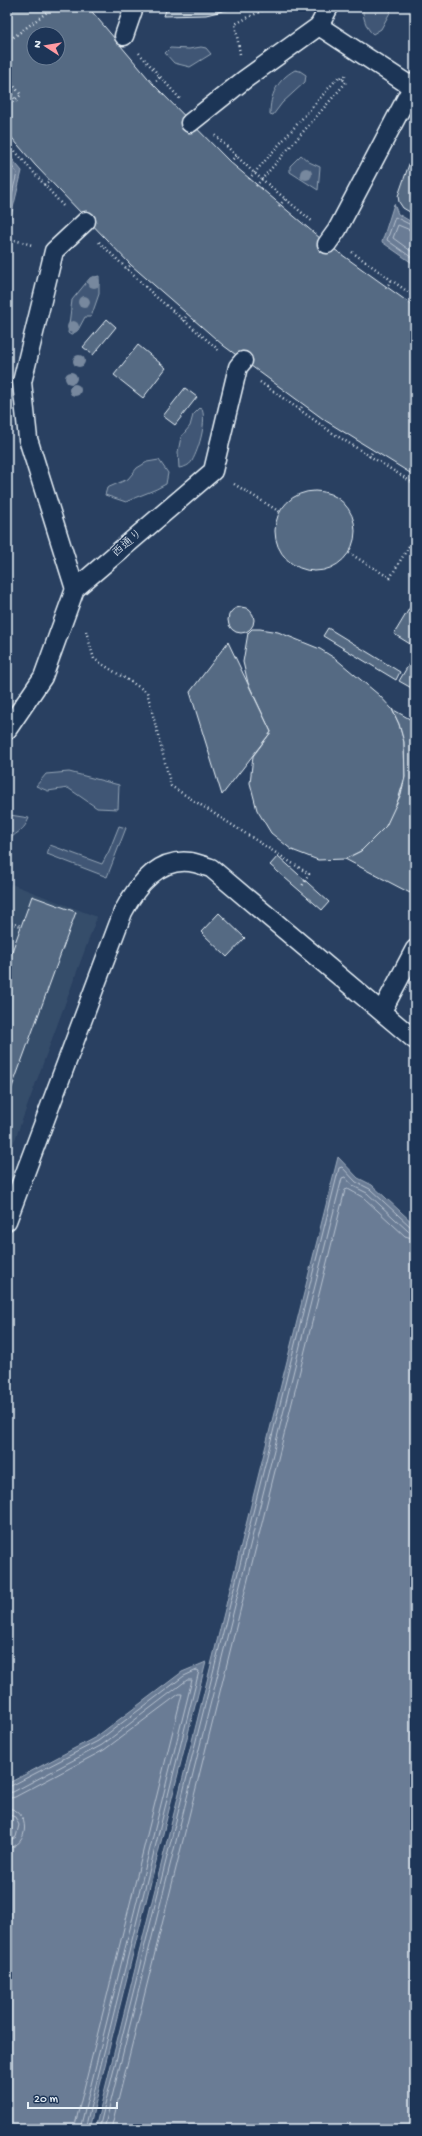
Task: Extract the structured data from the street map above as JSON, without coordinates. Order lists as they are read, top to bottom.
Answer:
{
  "streets": {
    "lane": ["西通り"]
  },
  "scale_bar": "20 m",
  "north": "left"
}
